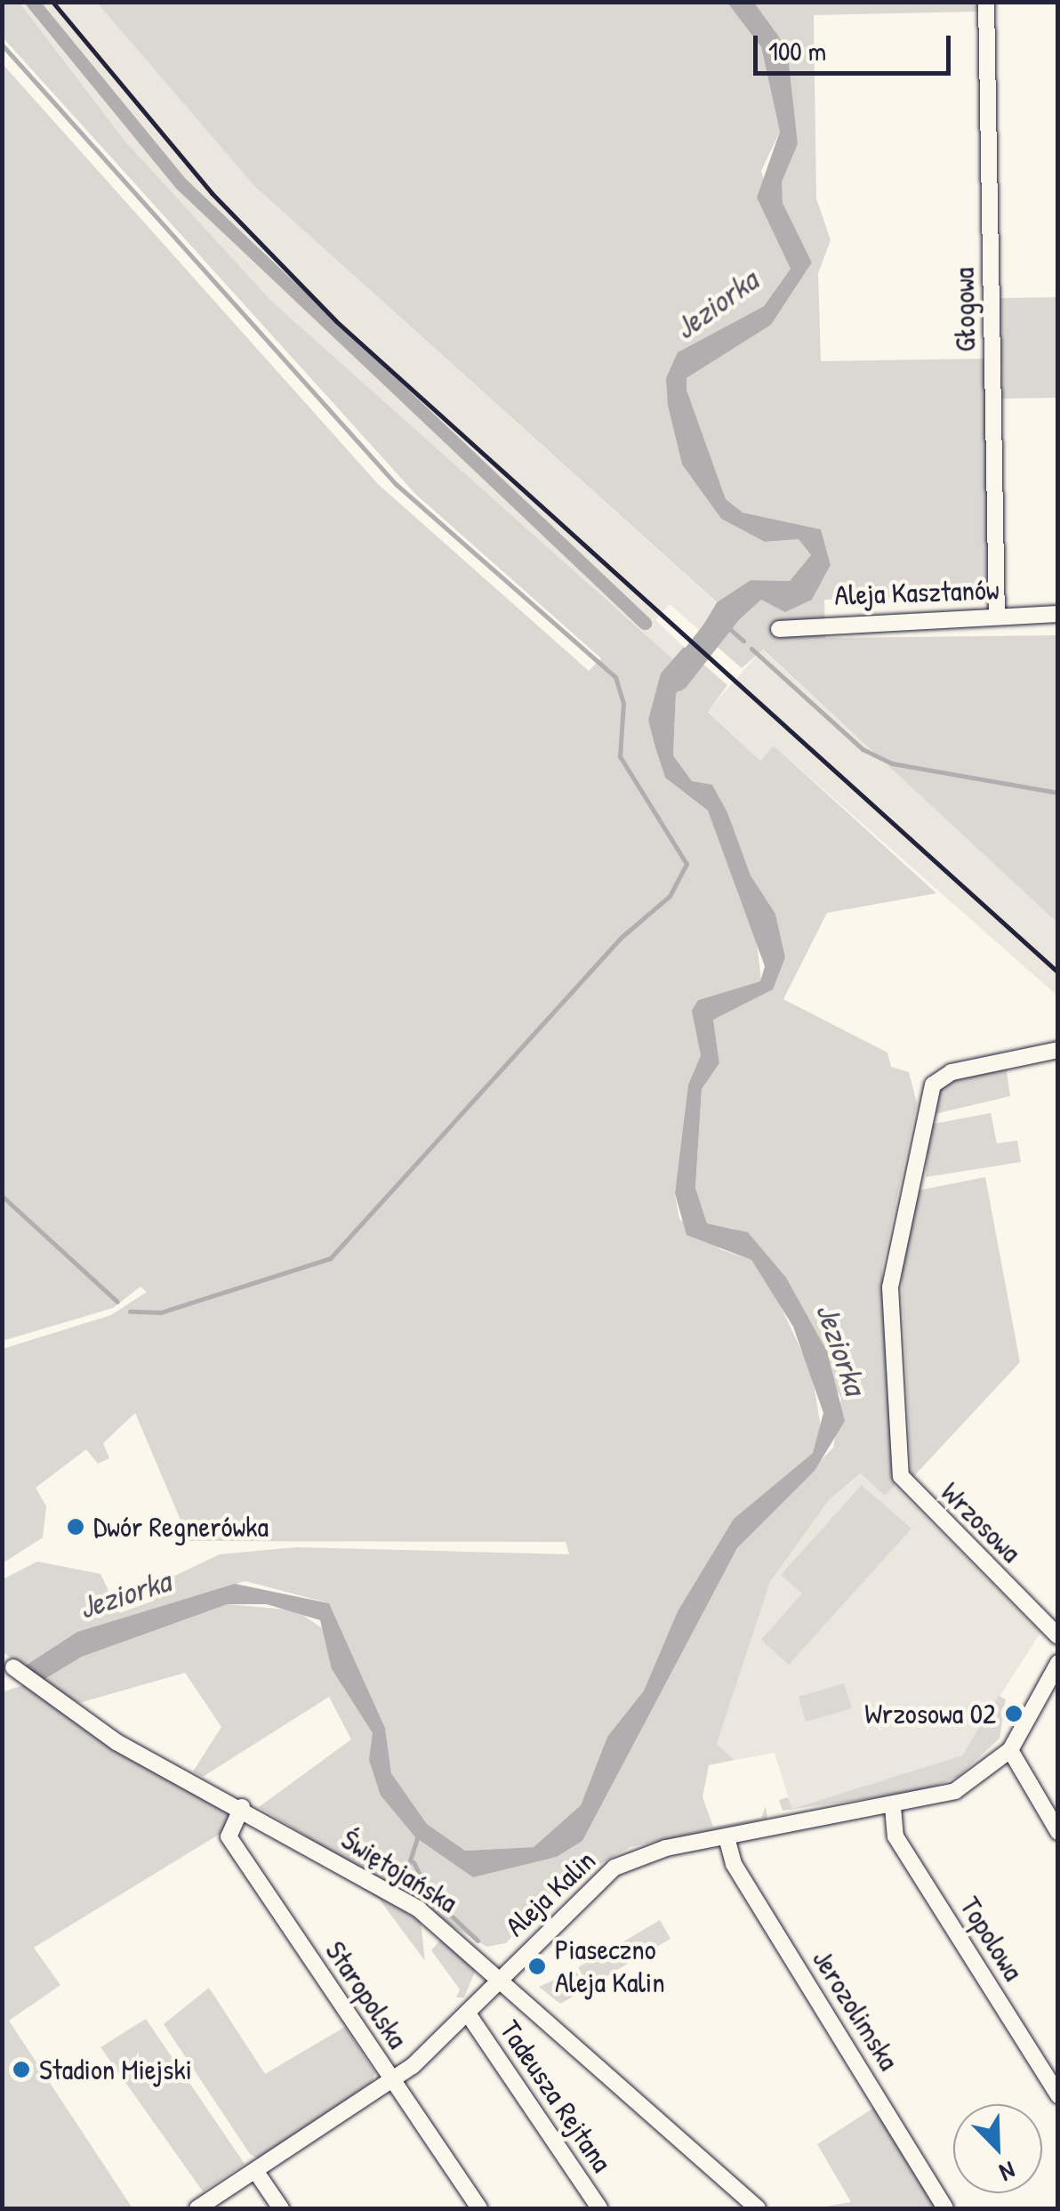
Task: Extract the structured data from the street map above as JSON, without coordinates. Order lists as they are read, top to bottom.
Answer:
{
  "streets": {
    "street": [
      "Głogowa",
      "Aleja Kasztanów",
      "Wrzosowa",
      "Świętojańska",
      "Aleja Kalin",
      "Topolowa",
      "Staropolska",
      "Jerozolimska",
      "Tadeusza Rejtana"
    ]
  },
  "crossings": [
    ["Głogowa", "Aleja Kasztanów"],
    ["Świętojańska", "Aleja Kalin"],
    ["Świętojańska", "Staropolska"],
    ["Aleja Kalin", "Topolowa"],
    ["Aleja Kalin", "Staropolska"],
    ["Aleja Kalin", "Jerozolimska"],
    ["Aleja Kalin", "Tadeusza Rejtana"]
  ],
  "water": ["Jeziorka"],
  "places": [
    "Dwór Regnerówka",
    "Wrzosowa 02",
    "Piaseczno Aleja Kalin",
    "Stadion Miejski"
  ],
  "scale_bar": "100 m",
  "north": "bottom right"
}
